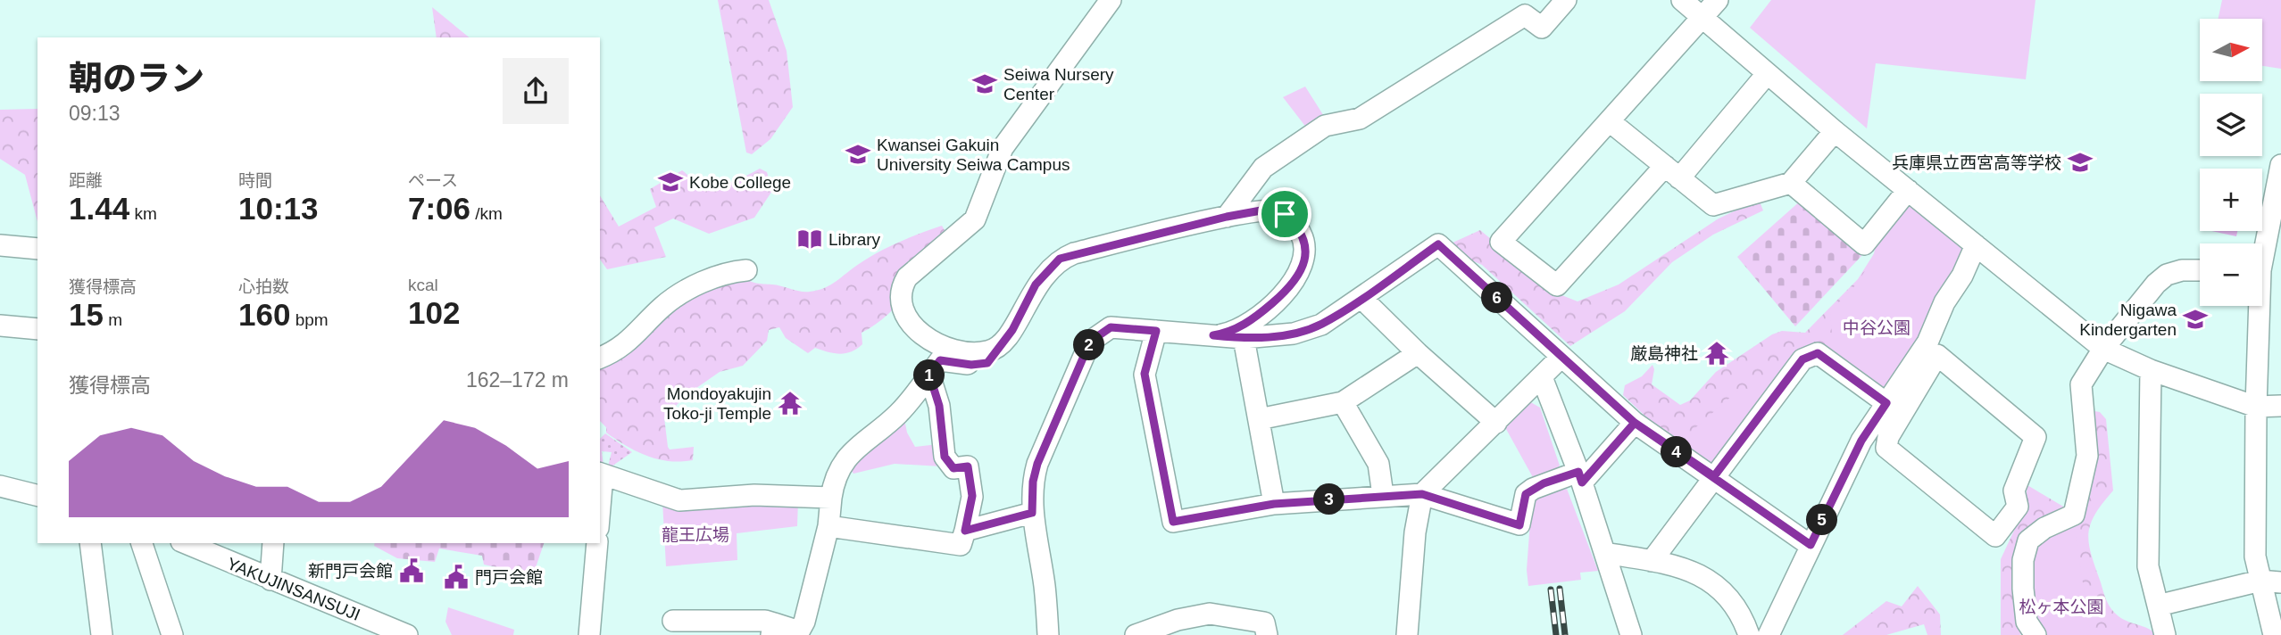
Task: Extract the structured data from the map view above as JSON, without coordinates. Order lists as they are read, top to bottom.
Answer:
{
  "streets": {
    "street": ["YAKUJINSANSUJI"]
  },
  "parks": ["中谷公園", "龍王広場", "松ヶ本公園"],
  "places": {
    "school or university": [
      "Seiwa Nursery Center",
      "Kwansei Gakuin University Seiwa Campus",
      "兵庫県立西宮高等学校",
      "Kobe College",
      "Nigawa Kindergarten"
    ],
    "library": ["Library"],
    "temple": ["厳島神社", "Mondoyakujin Toko-ji Temple"],
    "public building": ["新門戸会館", "門戸会館"]
  },
  "north": "right",
  "page": {
    "map_buttons": ["+", "−"],
    "heading": ["朝のラン", "09:13"],
    "stats": [
      ["距離", "1.44 km"],
      ["時間", "10:13"],
      ["ペース", "7:06 /km"],
      ["獲得標高", "15 m"],
      ["心拍数", "160 bpm"],
      ["kcal", "102"]
    ],
    "pins": [
      "6",
      "2",
      "1",
      "4",
      "3",
      "5"
    ],
    "chart": ["獲得標高", "162–172 m"]
  }
}
